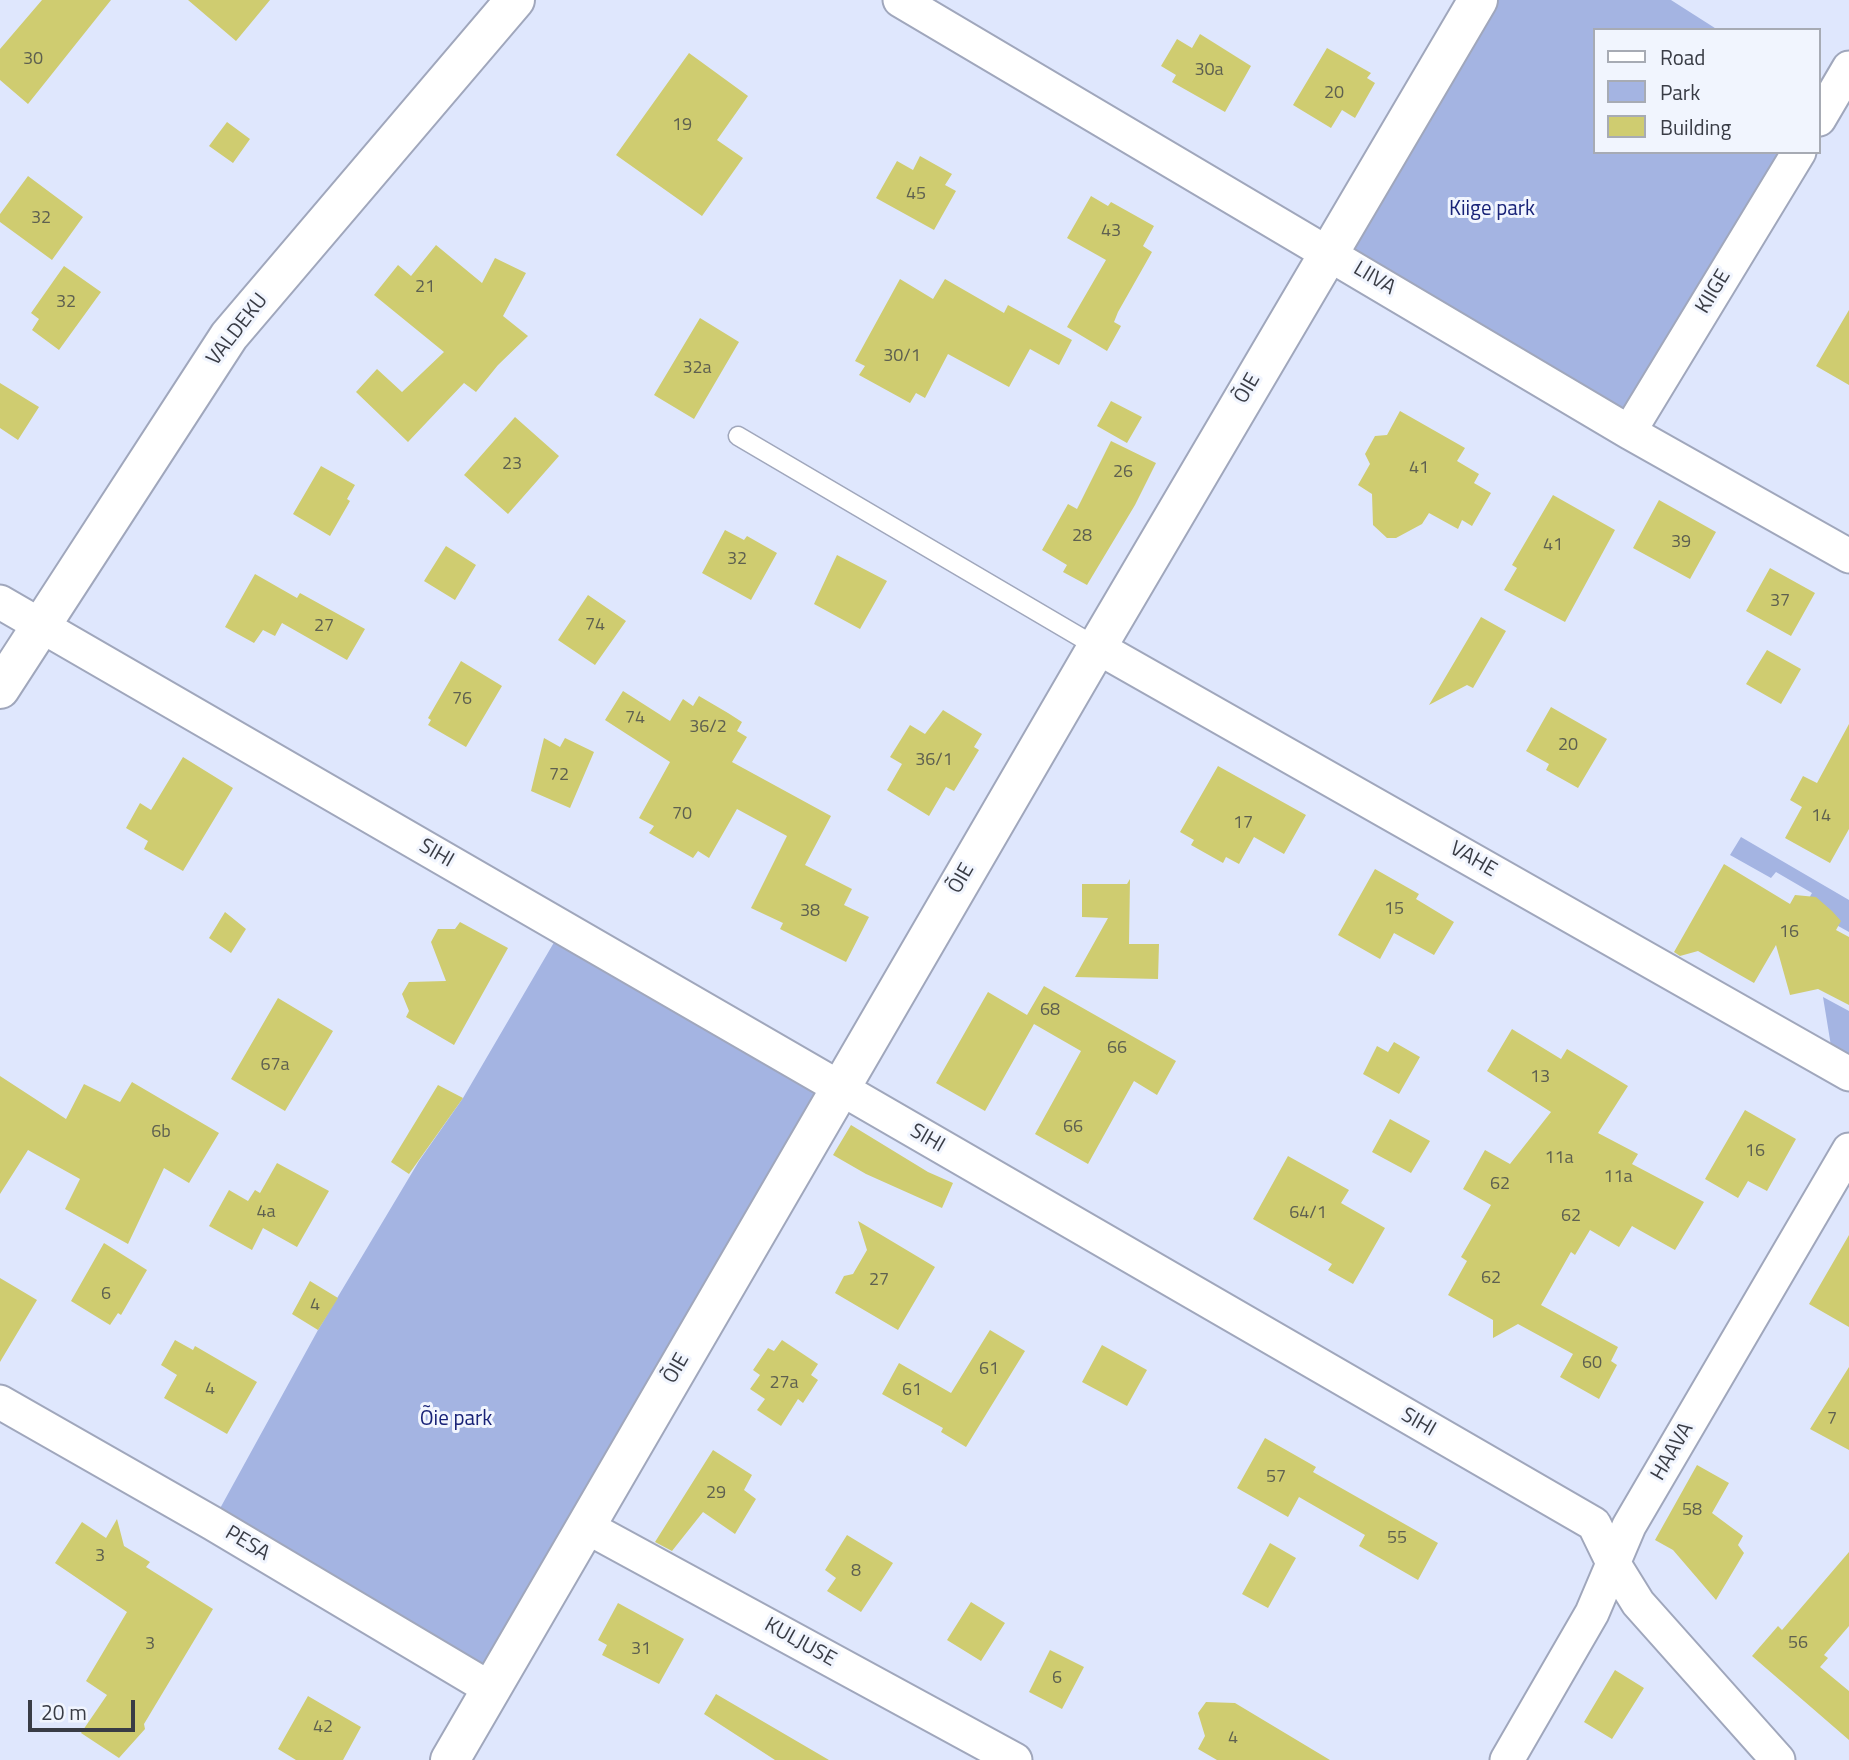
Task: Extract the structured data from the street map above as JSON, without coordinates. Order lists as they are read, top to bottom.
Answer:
{
  "streets": {
    "street": [
      "LIIVA",
      "KIIGE",
      "VALDEKU",
      "ÕIE",
      "SIHI",
      "VAHE",
      "HAAVA",
      "PESA",
      "KULJUSE"
    ]
  },
  "crossings": [
    ["LIIVA", "KIIGE"],
    ["LIIVA", "ÕIE"],
    ["VALDEKU", "SIHI"],
    ["ÕIE", "SIHI"],
    ["ÕIE", "VAHE"],
    ["ÕIE", "PESA"],
    ["ÕIE", "KULJUSE"],
    ["SIHI", "HAAVA"]
  ],
  "parks": ["Kiige park", "Õie park"],
  "house_numbers": [
    "30",
    "30a",
    "20",
    "19",
    "45",
    "32",
    "43",
    "21",
    "32",
    "30/1",
    "32a",
    "23",
    "41",
    "26",
    "28",
    "39",
    "41",
    "32",
    "37",
    "74",
    "27",
    "76",
    "74",
    "36/2",
    "20",
    "36/1",
    "72",
    "70",
    "14",
    "17",
    "15",
    "38",
    "16",
    "68",
    "66",
    "67a",
    "13",
    "66",
    "6b",
    "16",
    "11a",
    "11a",
    "62",
    "4a",
    "64/1",
    "62",
    "62",
    "27",
    "6",
    "4",
    "60",
    "61",
    "27a",
    "4",
    "61",
    "7",
    "57",
    "29",
    "58",
    "55",
    "3",
    "8",
    "56",
    "3",
    "31",
    "6",
    "42",
    "4"
  ],
  "legend": ["Road", "Park", "Building"],
  "scale_bar": "20 m"
}
